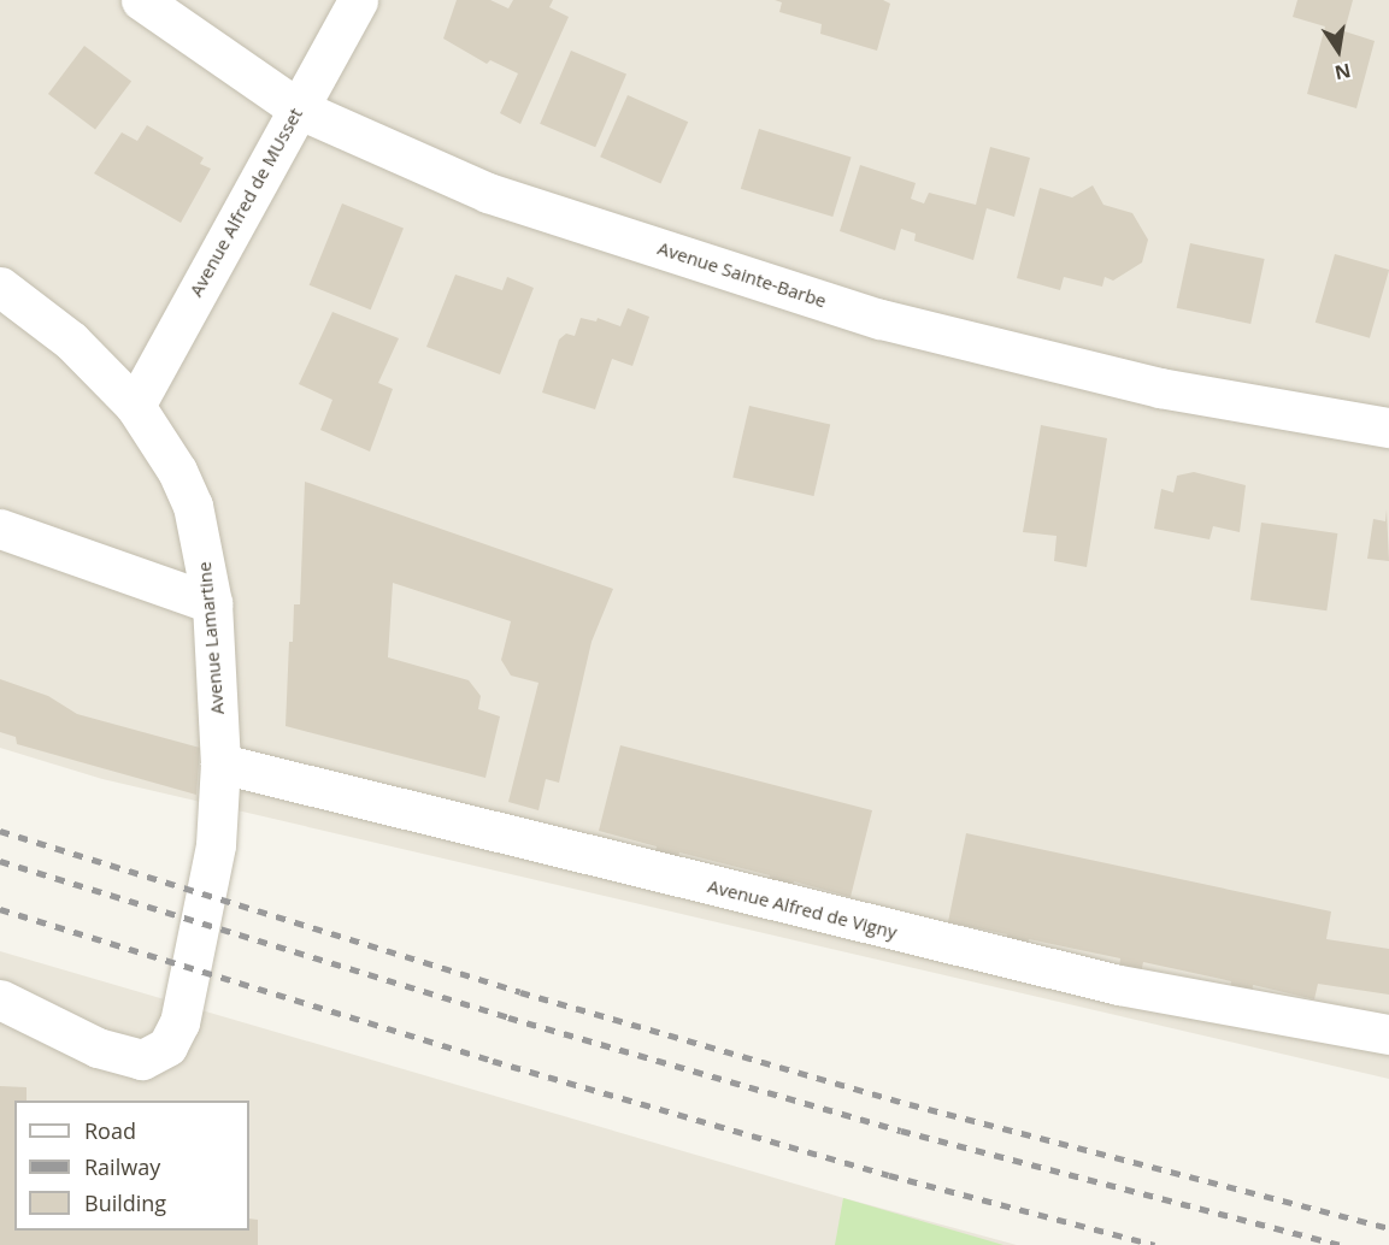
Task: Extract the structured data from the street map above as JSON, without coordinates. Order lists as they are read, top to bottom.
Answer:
{
  "streets": {
    "street": [
      "Avenue Alfred de MUsset",
      "Avenue Sainte-Barbe",
      "Avenue Lamartine",
      "Avenue Alfred de Vigny"
    ]
  },
  "crossings": [
    ["Avenue Alfred de MUsset", "Avenue Sainte-Barbe"],
    ["Avenue Alfred de MUsset", "Avenue Lamartine"],
    ["Avenue Lamartine", "Avenue Alfred de Vigny"]
  ],
  "legend": ["Road", "Railway", "Building"],
  "north": "bottom"
}
